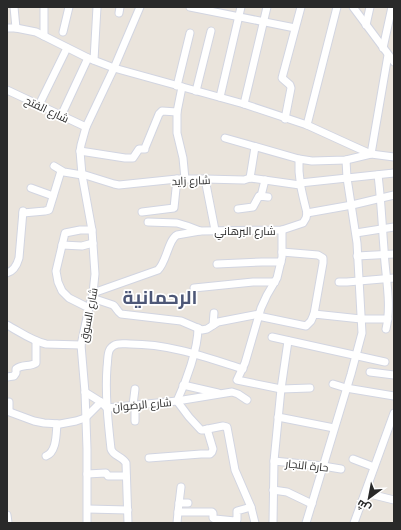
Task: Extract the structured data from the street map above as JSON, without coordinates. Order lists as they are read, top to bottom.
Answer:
{
  "streets": {
    "street": [
      "شارع الفتح",
      "شارع زايد",
      "شارع البرهاني",
      "شارع السوق",
      "شارع الرضوان",
      "حارة النجار"
    ]
  },
  "crossings": [
    ["شارع الفتح", "شارع السوق"],
    ["شارع زايد", "شارع السوق"],
    ["شارع البرهاني", "شارع السوق"]
  ],
  "districts": ["الرحمانية"],
  "north": "bottom left"
}
